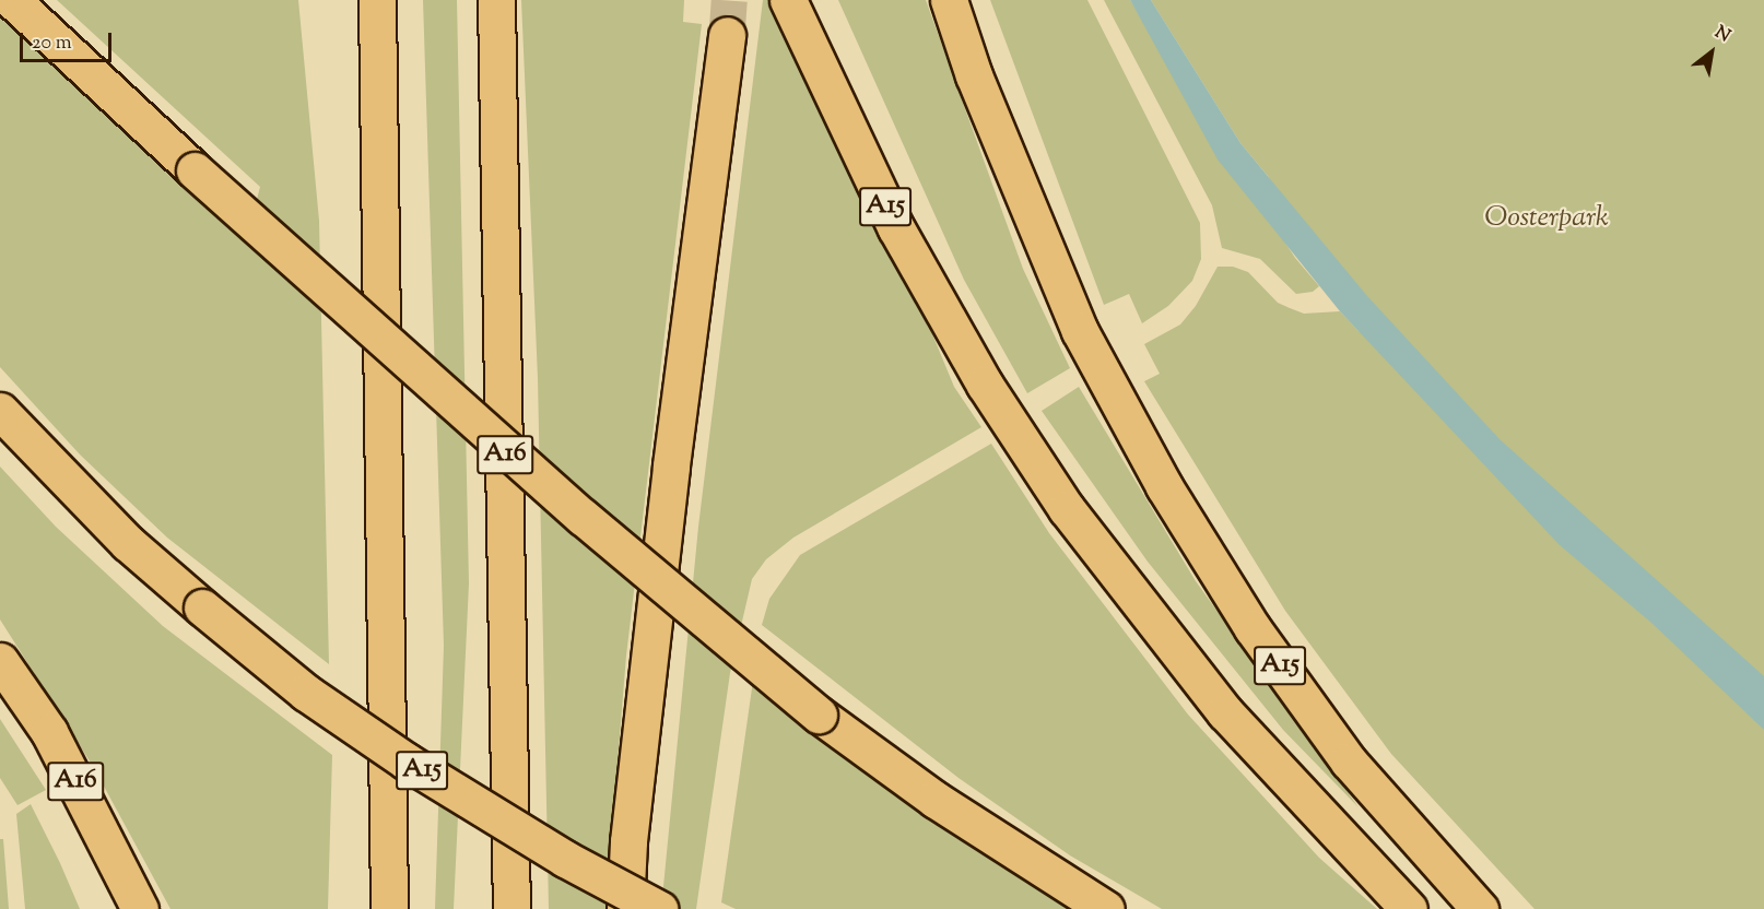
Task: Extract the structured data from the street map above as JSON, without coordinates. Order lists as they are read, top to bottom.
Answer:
{
  "streets": {
    "highway": ["A15", "A16"]
  },
  "parks": ["Oosterpark"],
  "scale_bar": "20 m",
  "north": "top right"
}
